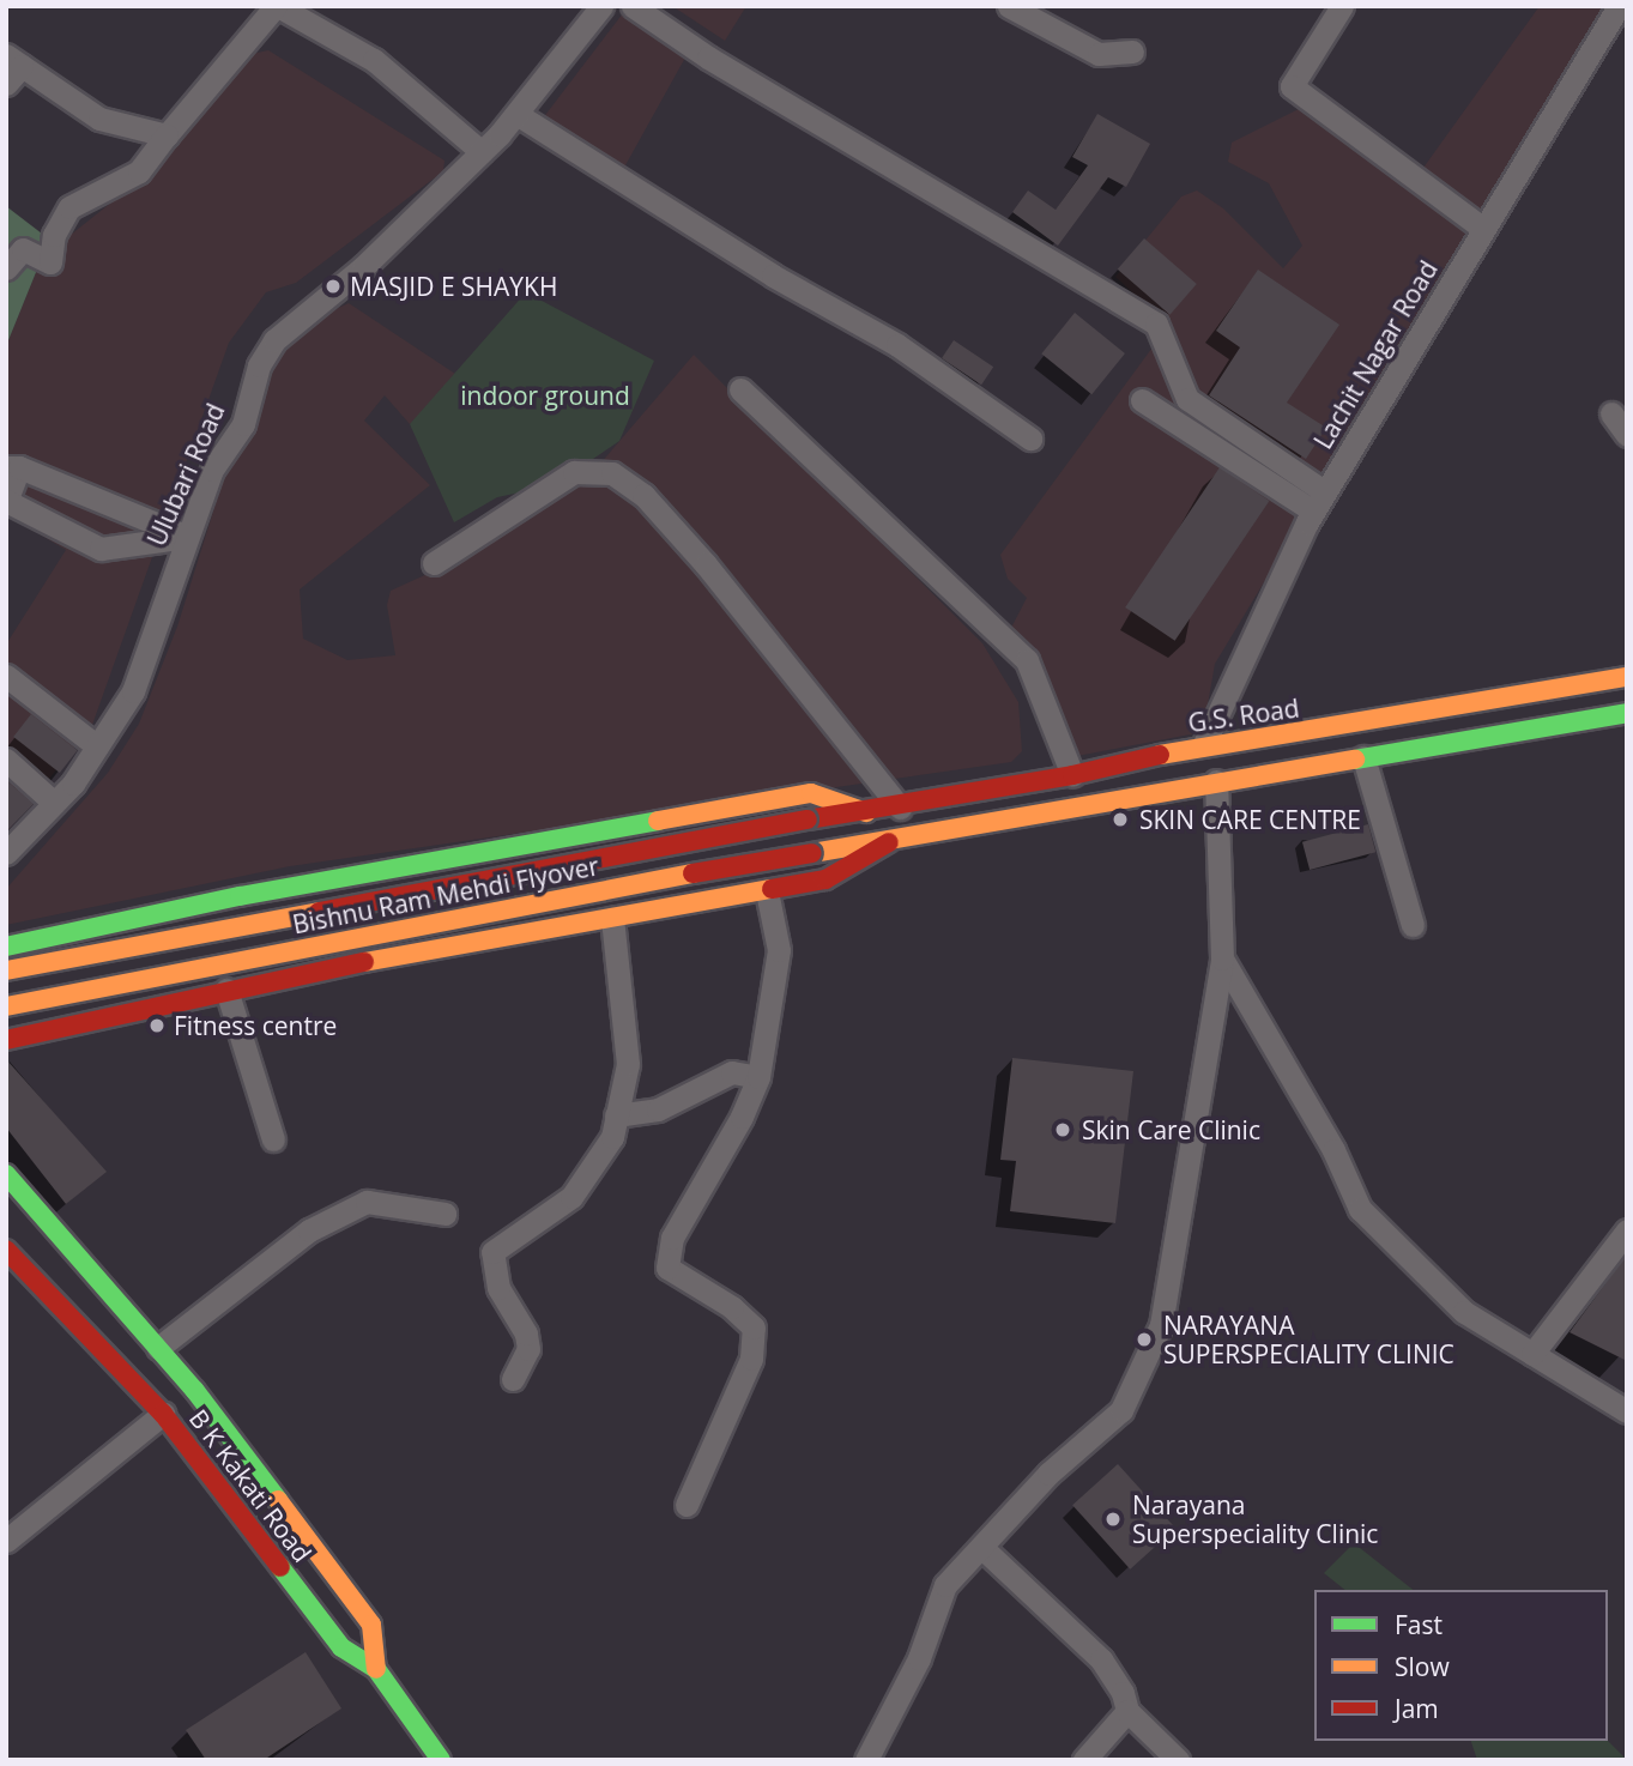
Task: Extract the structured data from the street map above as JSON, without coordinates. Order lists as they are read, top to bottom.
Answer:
{
  "streets": {
    "main road": ["G.S. Road", "Bishnu Ram Mehdi Flyover", "B K Kakati Road"],
    "street": ["Lachit Nagar Road", "Ulubari Road"]
  },
  "crossings": [
    ["Lachit Nagar Road", "G.S. Road"],
    ["G.S. Road", "Bishnu Ram Mehdi Flyover"]
  ],
  "parks": ["indoor ground"],
  "places": [
    "MASJID E SHAYKH",
    "SKIN CARE CENTRE",
    "Fitness centre",
    "Skin Care Clinic",
    "NARAYANA SUPERSPECIALITY CLINIC",
    "Narayana Superspeciality Clinic"
  ],
  "legend": ["Fast", "Slow", "Jam"]
}
